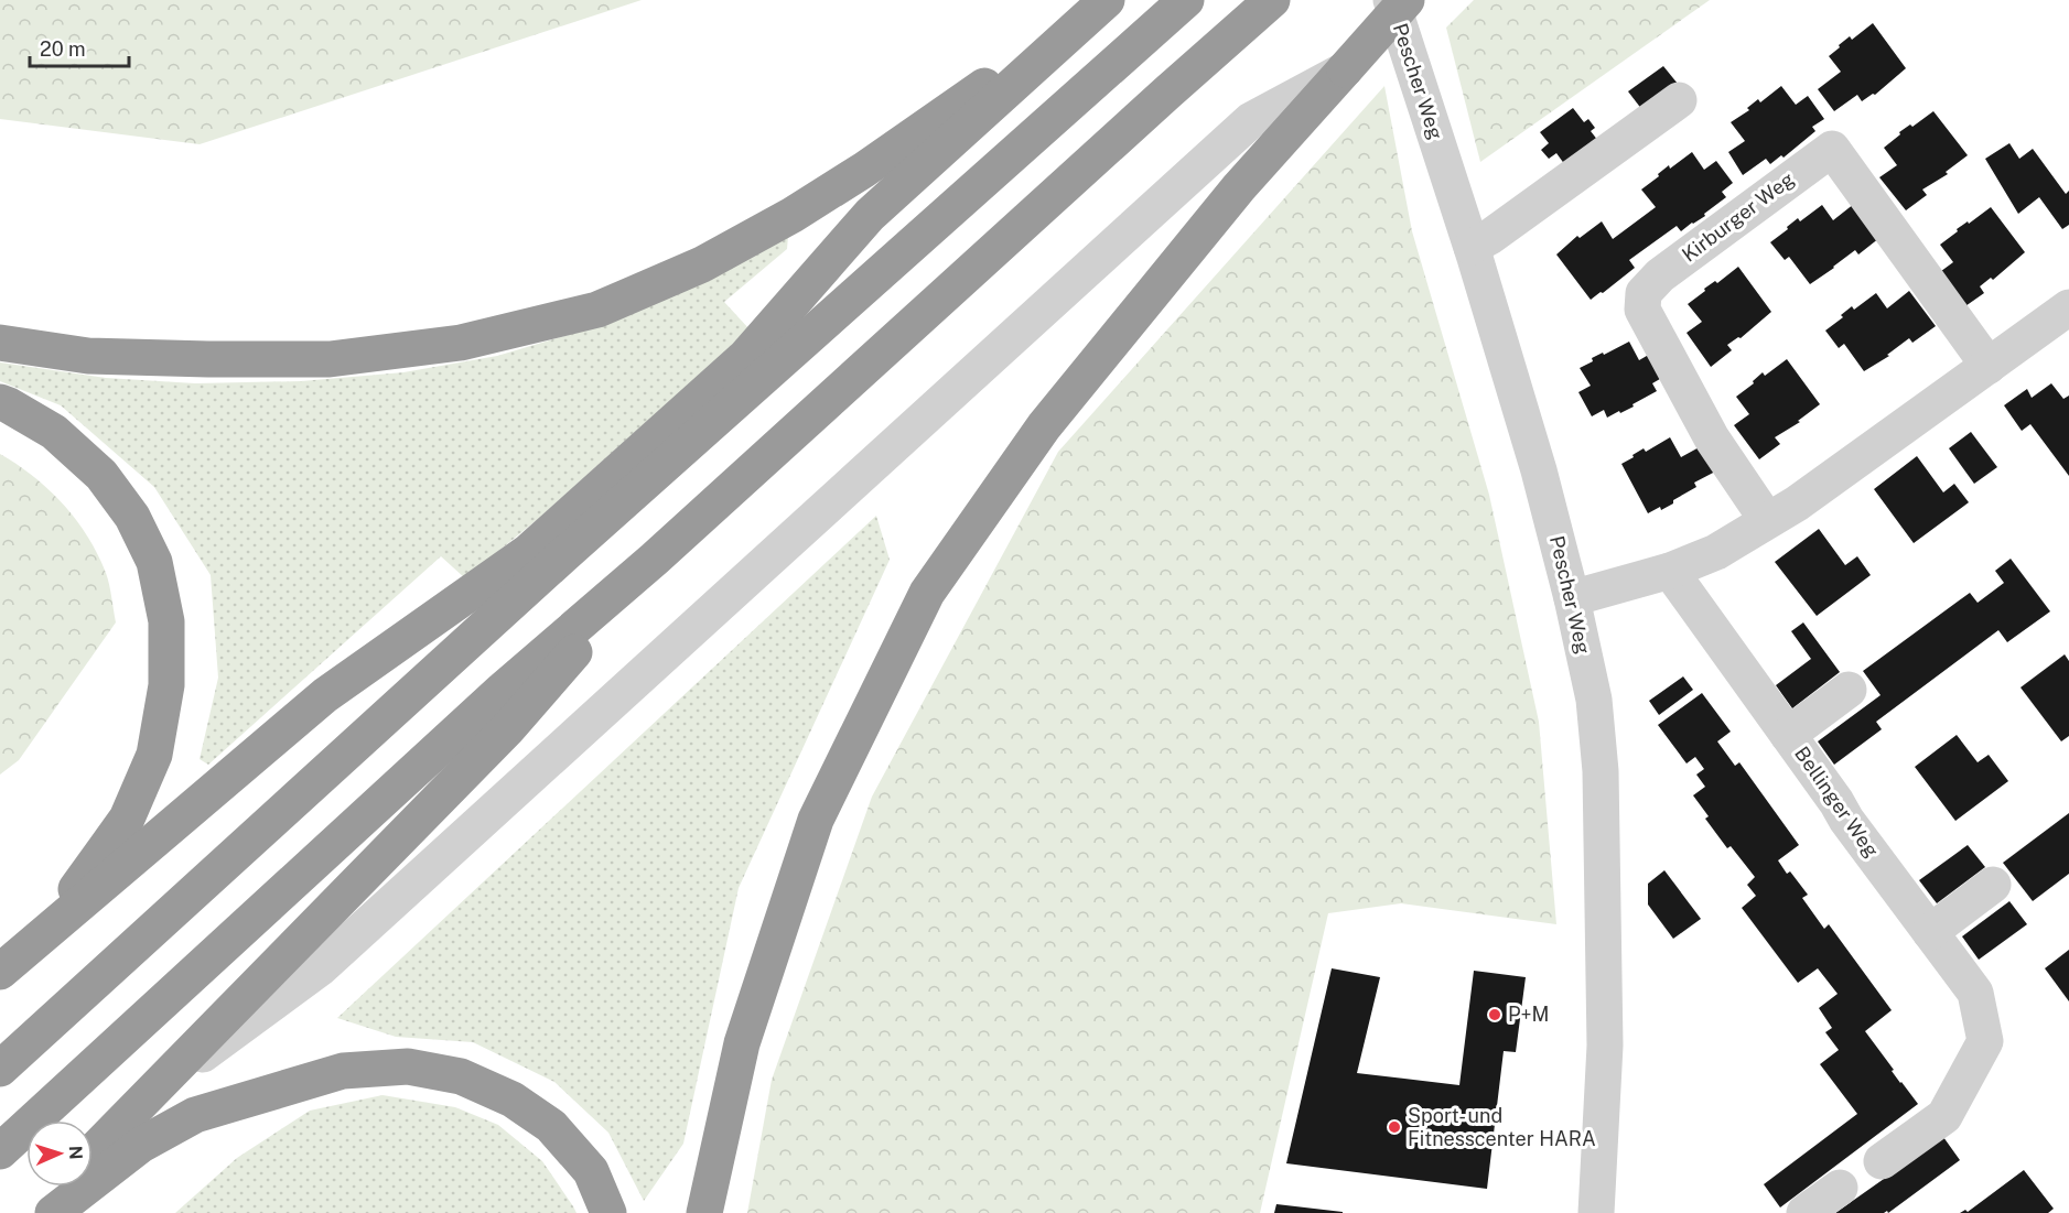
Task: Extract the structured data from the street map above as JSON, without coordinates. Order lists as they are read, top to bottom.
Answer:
{
  "streets": {
    "street": ["Pescher Weg", "Kirburger Weg", "Bellinger Weg"]
  },
  "places": ["P+M", "Sport- und Fitnesscenter HARA"],
  "scale_bar": "20 m",
  "north": "right"
}
